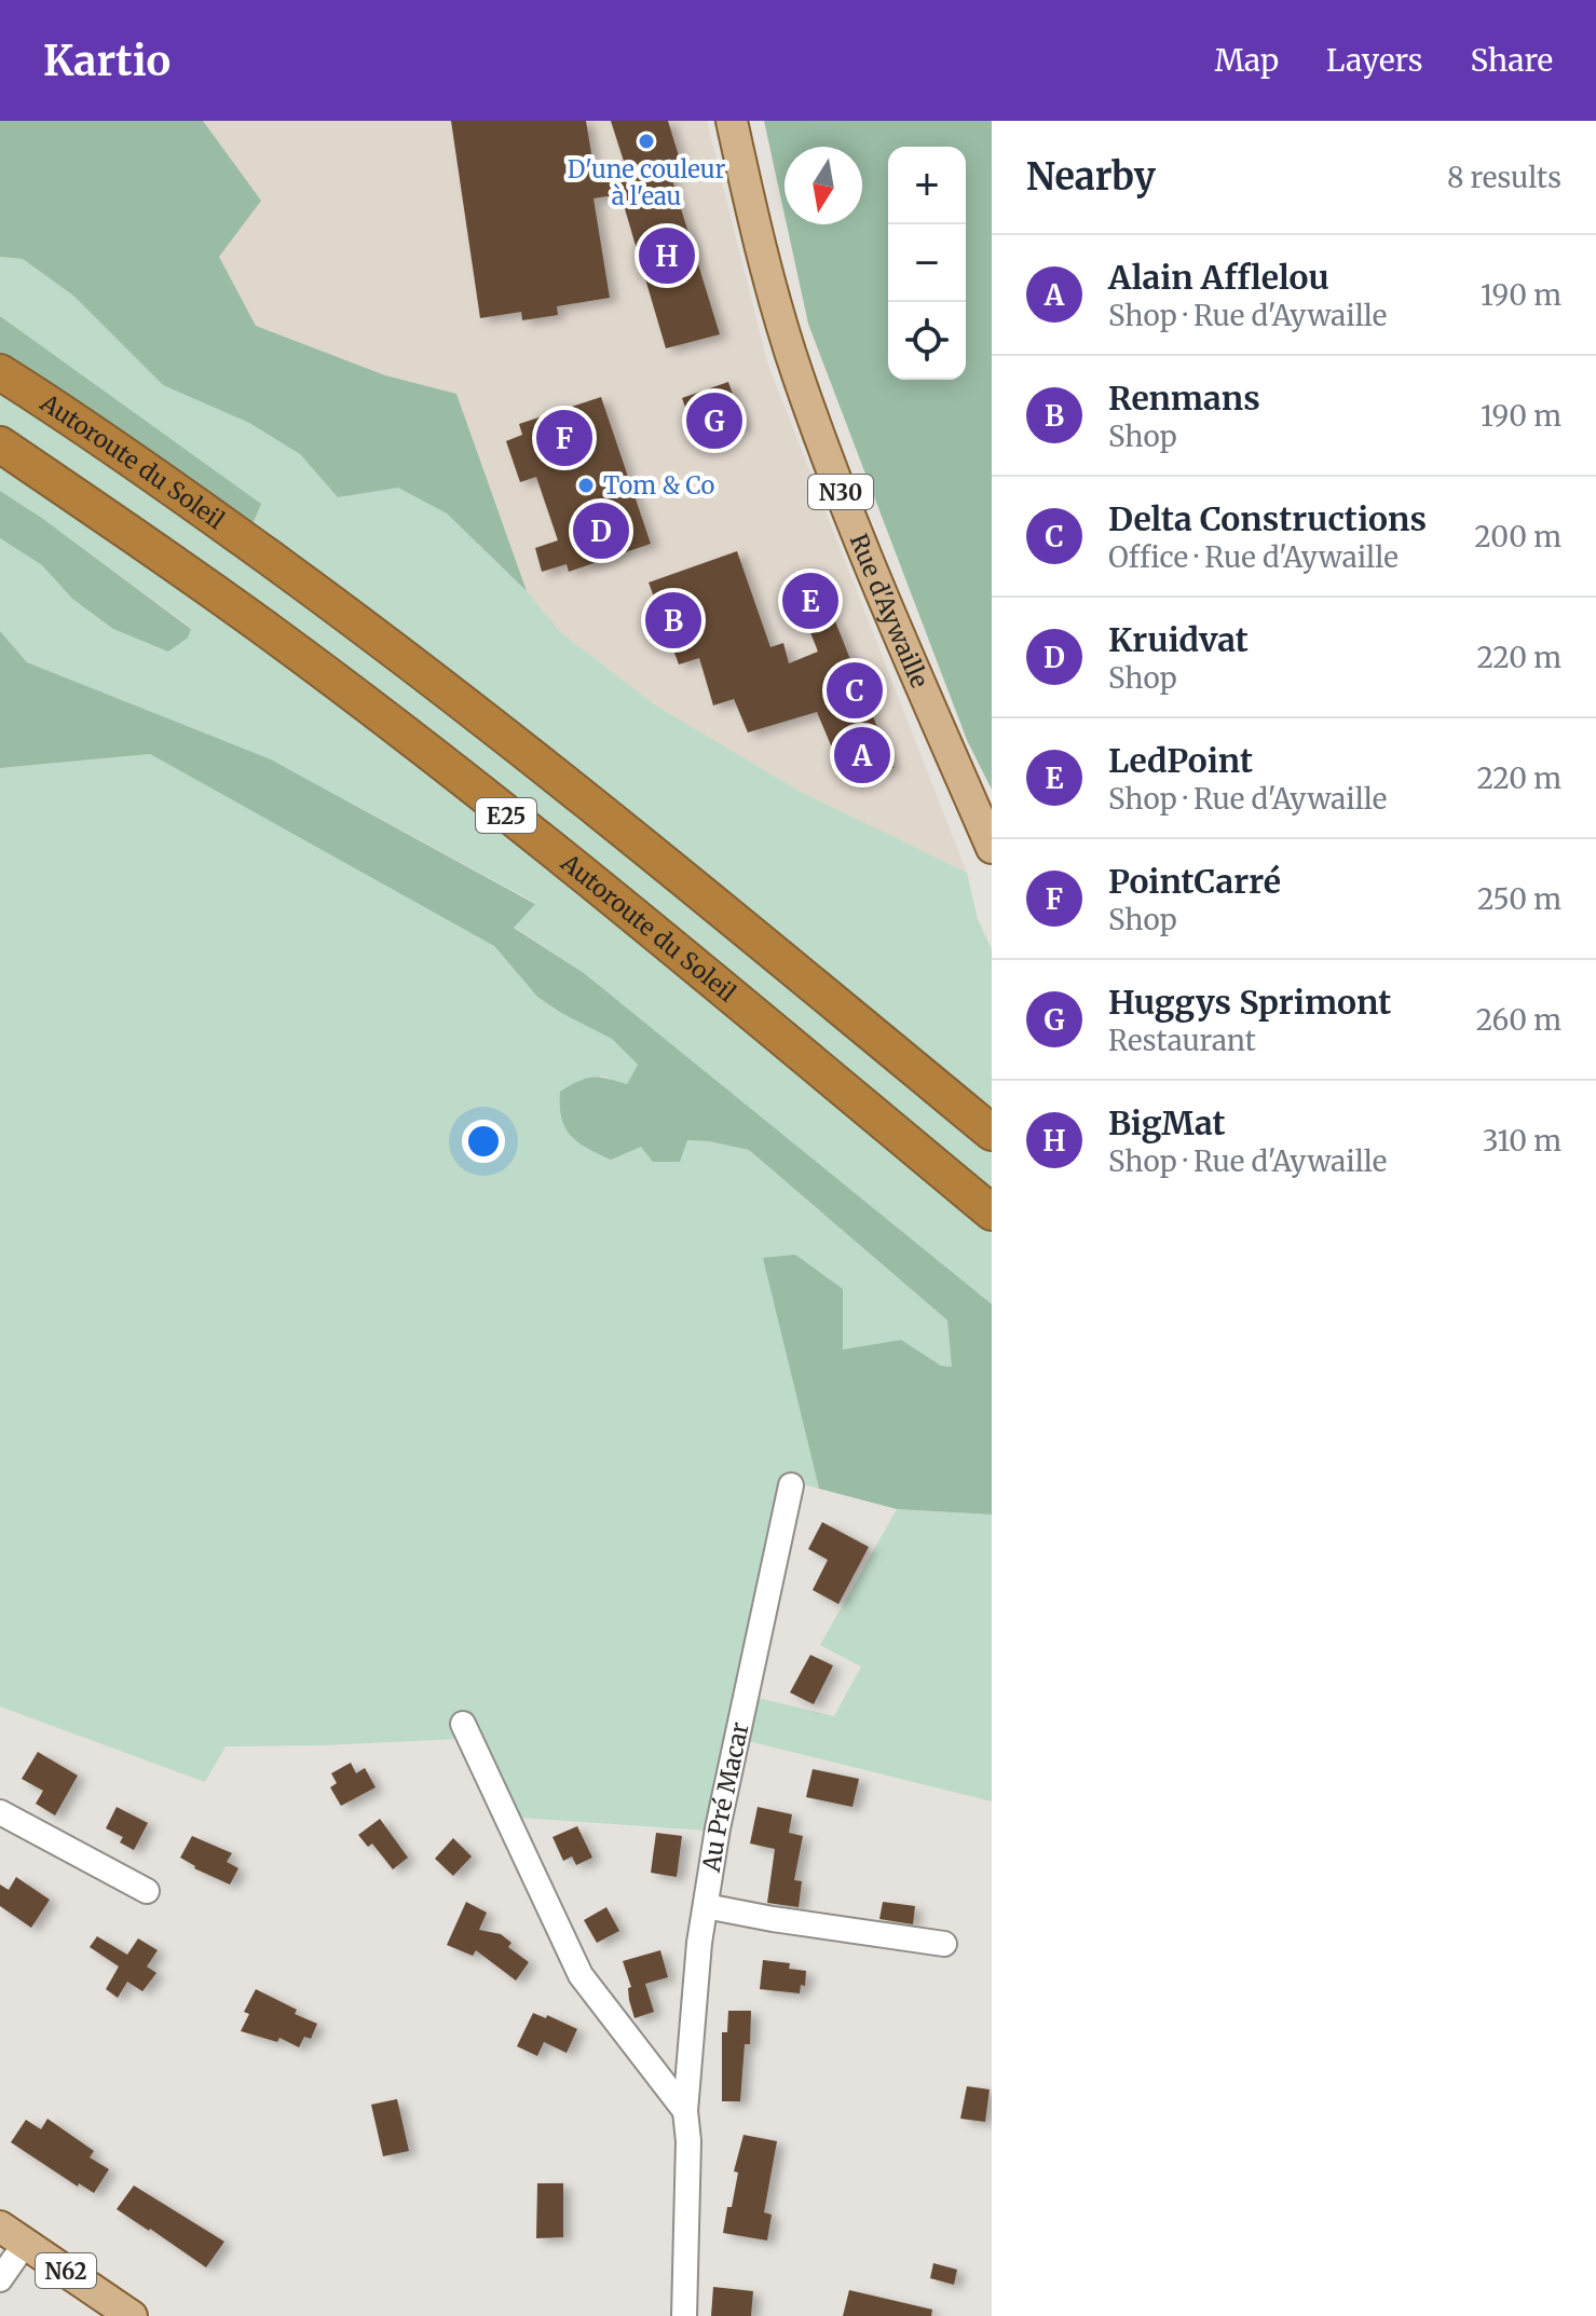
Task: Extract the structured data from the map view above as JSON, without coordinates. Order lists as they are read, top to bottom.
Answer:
{
  "streets": {
    "highway": ["Autoroute du Soleil", "E25"],
    "main road": ["N30", "Rue d'Aywaille", "N62"],
    "street": ["Au Pré Macar"]
  },
  "places": ["D'une couleur à l'eau", "Tom & Co"],
  "north": "bottom",
  "page": {
    "header": "Kartio",
    "nav": ["Map", "Layers", "Share"],
    "heading": ["Nearby", "8 results"],
    "map_buttons": ["+", "−"],
    "pins": [
      "H",
      "G",
      "F",
      "D",
      "E",
      "B",
      "C",
      "A"
    ],
    "list": [
      {
        "mark": "A",
        "name": "Alain Afflelou",
        "note": "Shop · Rue d'Aywaille",
        "value": "190 m"
      },
      {
        "mark": "B",
        "name": "Renmans",
        "note": "Shop",
        "value": "190 m"
      },
      {
        "mark": "C",
        "name": "Delta Constructions",
        "note": "Office · Rue d'Aywaille",
        "value": "200 m"
      },
      {
        "mark": "D",
        "name": "Kruidvat",
        "note": "Shop",
        "value": "220 m"
      },
      {
        "mark": "E",
        "name": "LedPoint",
        "note": "Shop · Rue d'Aywaille",
        "value": "220 m"
      },
      {
        "mark": "F",
        "name": "PointCarré",
        "note": "Shop",
        "value": "250 m"
      },
      {
        "mark": "G",
        "name": "Huggys Sprimont",
        "note": "Restaurant",
        "value": "260 m"
      },
      {
        "mark": "H",
        "name": "BigMat",
        "note": "Shop · Rue d'Aywaille",
        "value": "310 m"
      }
    ]
  }
}
